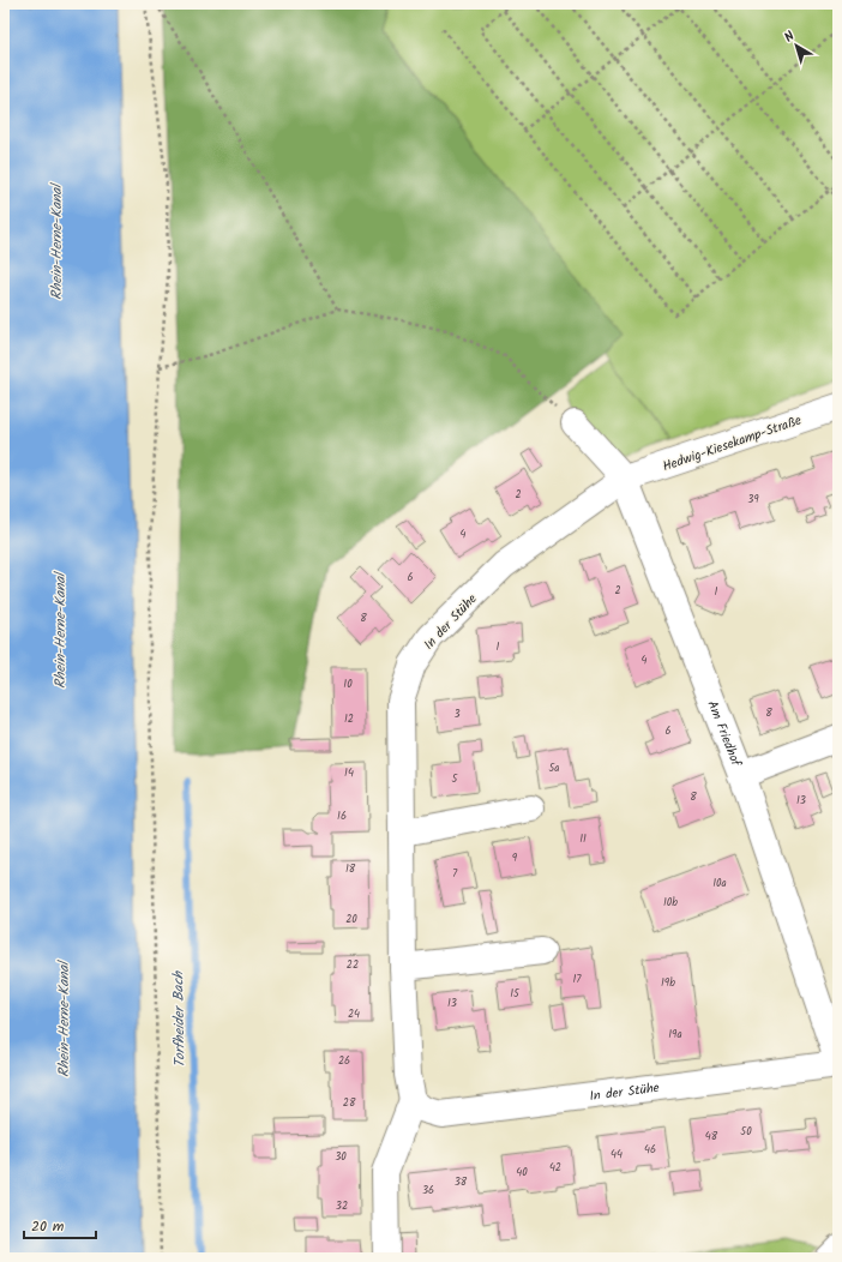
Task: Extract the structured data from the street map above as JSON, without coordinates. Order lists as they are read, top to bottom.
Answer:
{
  "streets": {
    "street": ["Hedwig-Kiesekamp-Straße", "In der Stühe", "Am Friedhof"]
  },
  "crossings": [
    ["Hedwig-Kiesekamp-Straße", "In der Stühe"],
    ["Hedwig-Kiesekamp-Straße", "Am Friedhof"],
    ["In der Stühe", "Am Friedhof"]
  ],
  "water": ["Rhein-Herne-Kanal", "Torfheider Bach"],
  "house_numbers": [
    "2",
    "39",
    "4",
    "6",
    "2",
    "1",
    "8",
    "1",
    "4",
    "10",
    "8",
    "3",
    "12",
    "6",
    "5a",
    "14",
    "5",
    "8",
    "13",
    "16",
    "11",
    "9",
    "18",
    "7",
    "10a",
    "10b",
    "20",
    "22",
    "17",
    "19b",
    "15",
    "13",
    "24",
    "19a",
    "26",
    "28",
    "50",
    "48",
    "46",
    "44",
    "30",
    "42",
    "40",
    "38",
    "36",
    "32"
  ],
  "scale_bar": "20 m",
  "north": "top left"
}
